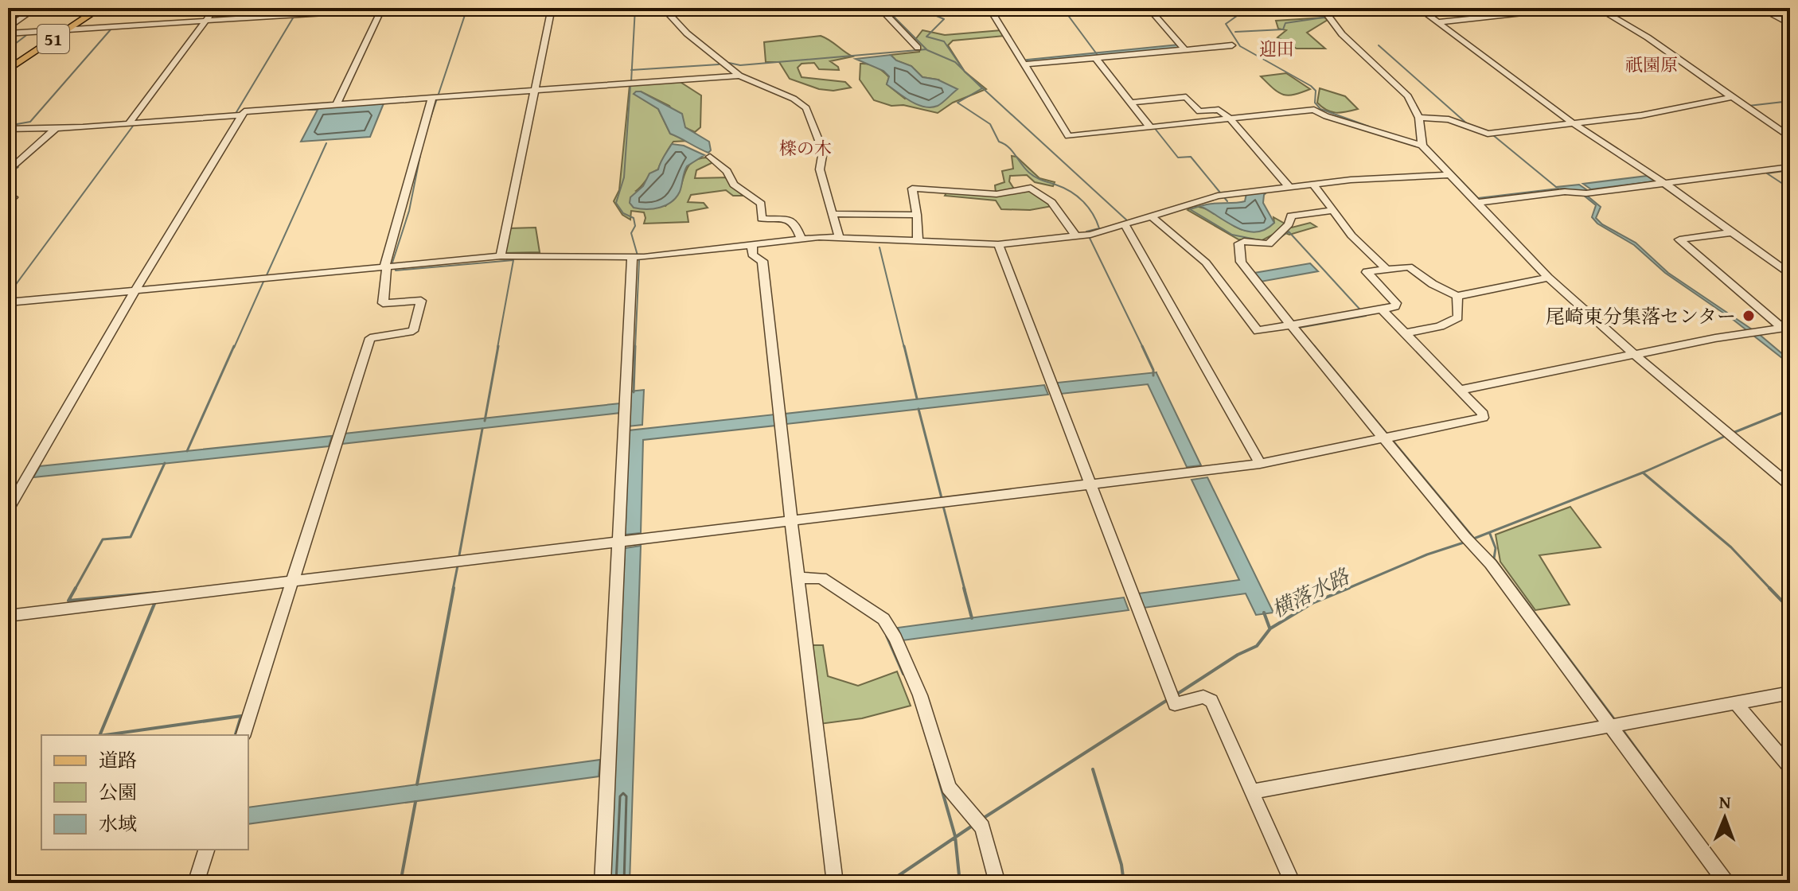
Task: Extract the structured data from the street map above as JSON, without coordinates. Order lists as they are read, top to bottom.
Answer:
{
  "streets": {
    "main road": ["51"]
  },
  "districts": ["迎田", "祇園原", "檪の木"],
  "water": ["横落水路"],
  "places": ["尾崎東分集落センター"],
  "legend": ["道路", "公園", "水域"],
  "north": "top"
}
